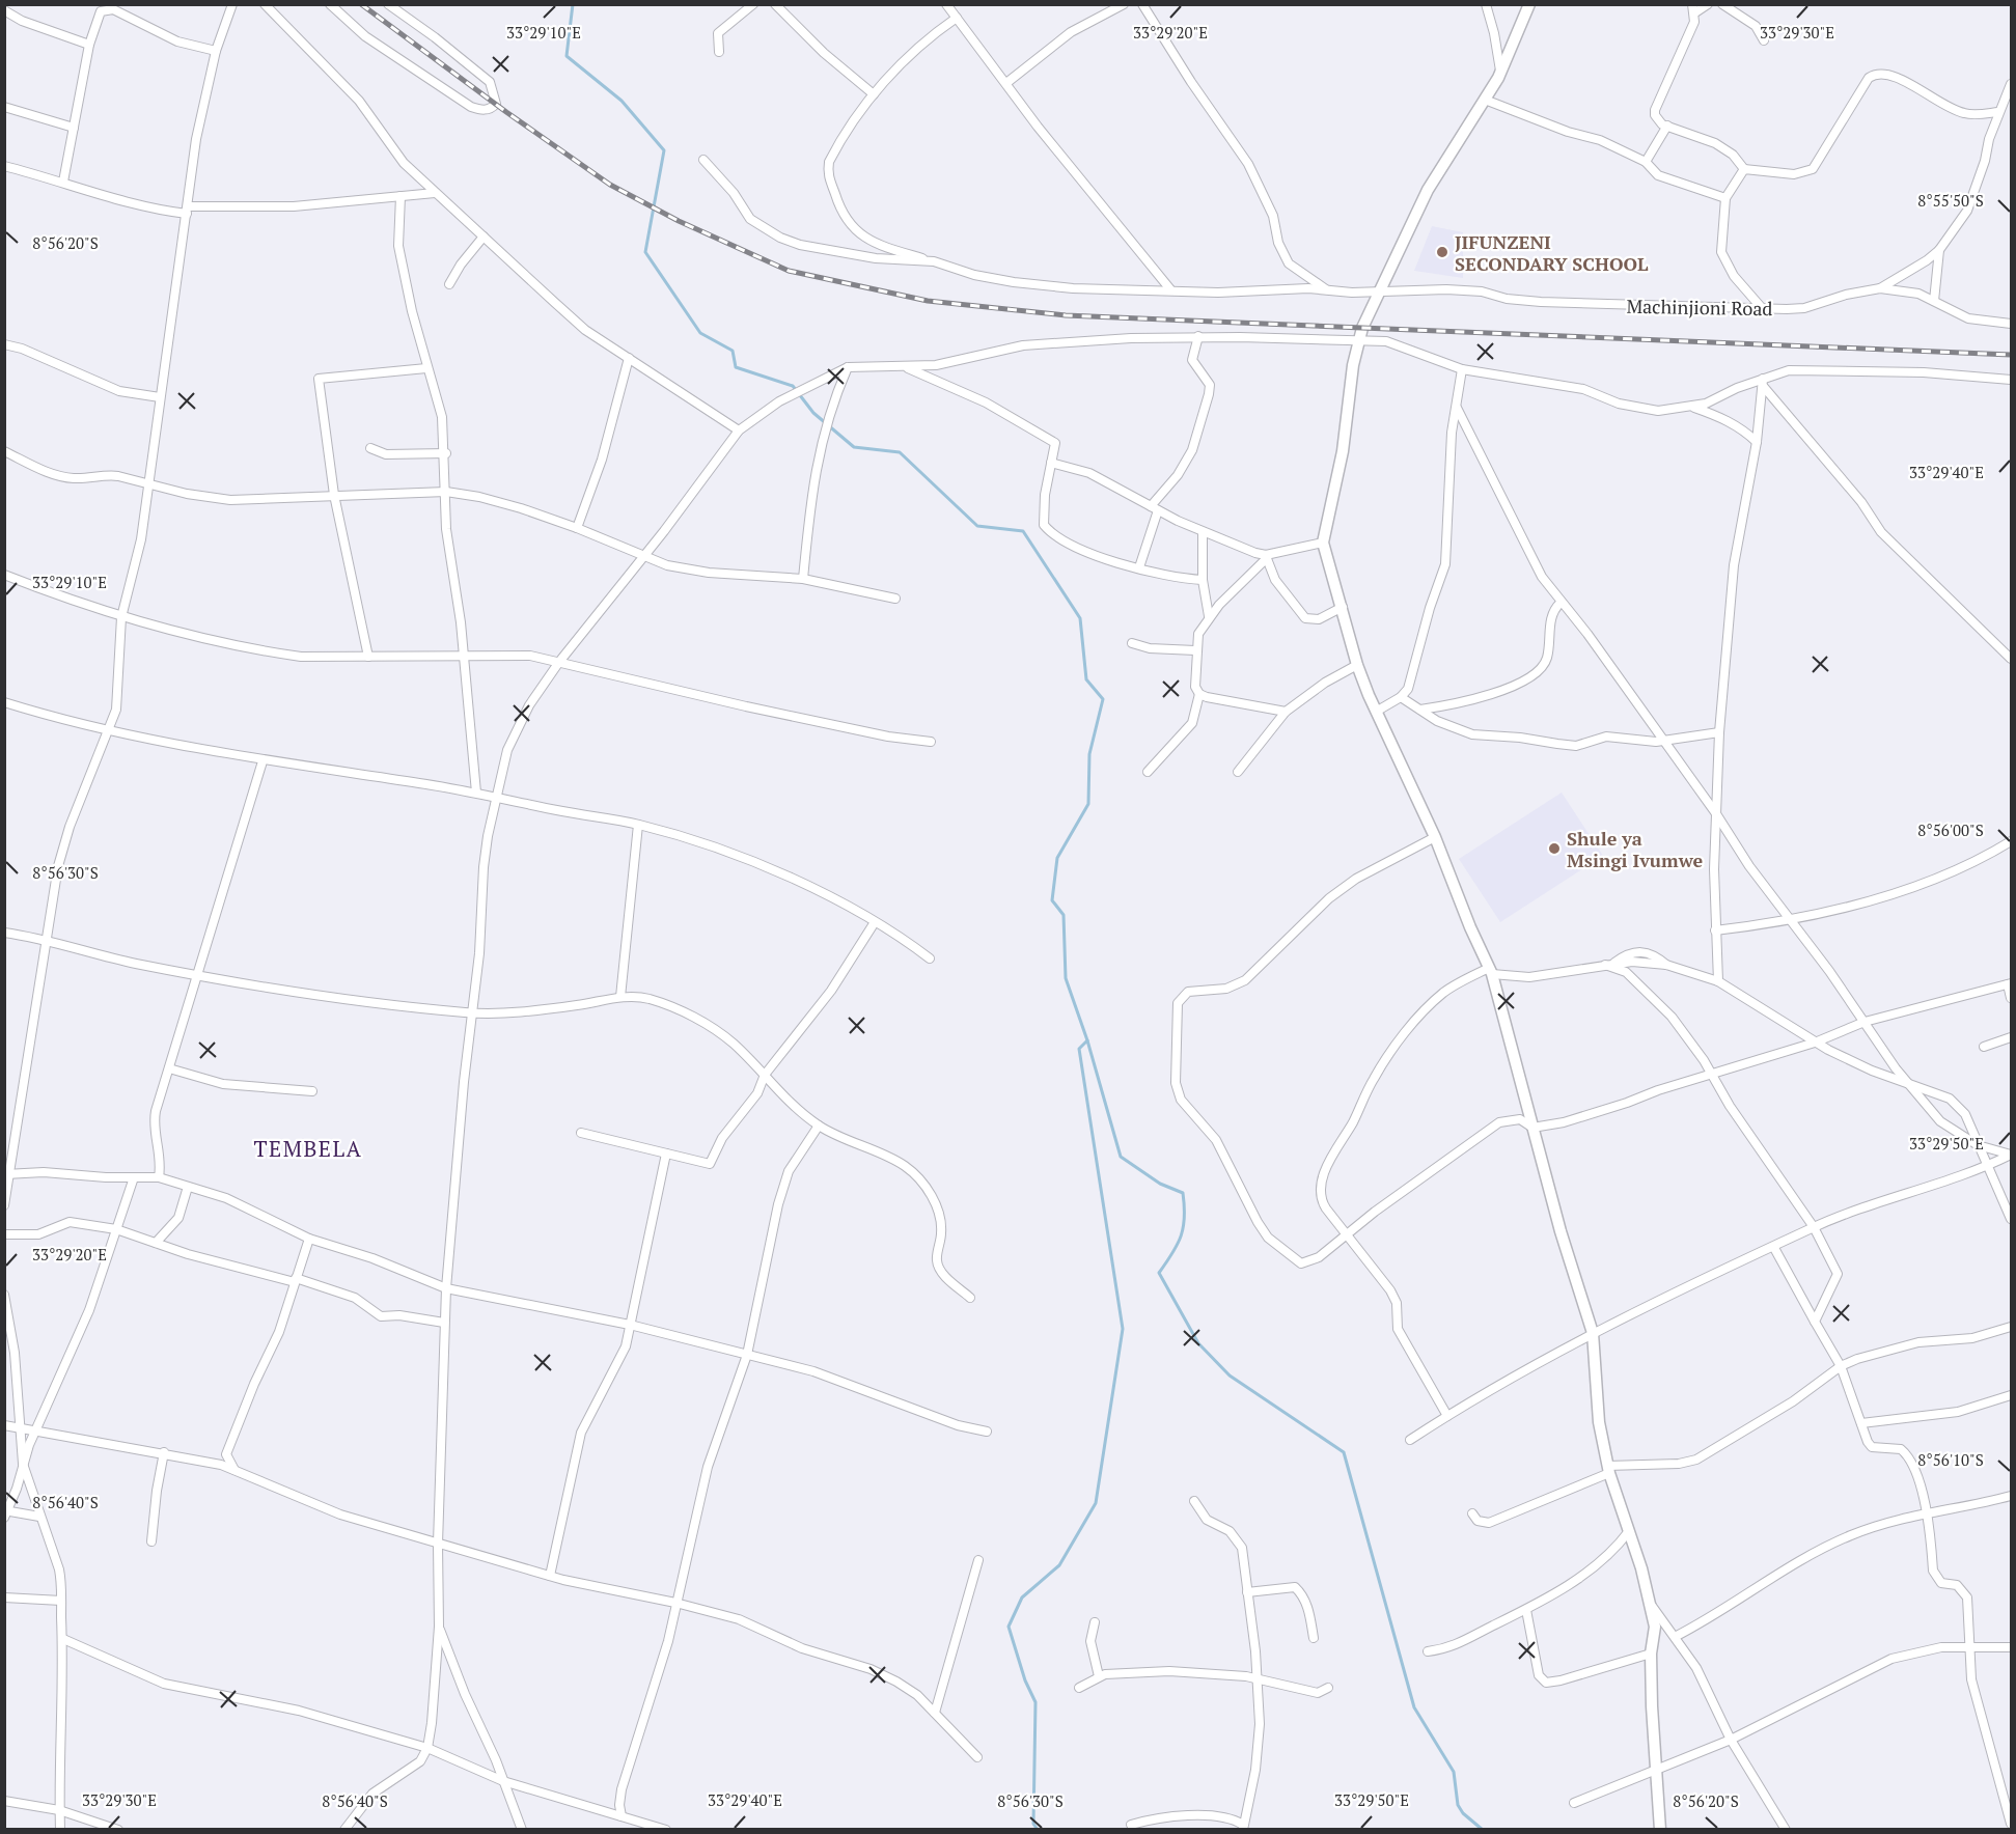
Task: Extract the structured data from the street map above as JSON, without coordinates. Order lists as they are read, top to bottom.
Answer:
{
  "streets": {
    "street": ["Machinjioni Road"]
  },
  "districts": ["TEMBELA"],
  "places": ["JIFUNZENI SECONDARY SCHOOL", "Shule ya Msingi Ivumwe"],
  "coordinates": [
    "33°29'10\"E",
    "33°29'20\"E",
    "33°29'30\"E",
    "8°55'50\"S",
    "8°56'20\"S",
    "33°29'40\"E",
    "8°56'00\"S",
    "8°56'30\"S",
    "33°29'50\"E",
    "8°56'10\"S",
    "8°56'40\"S"
  ]
}
